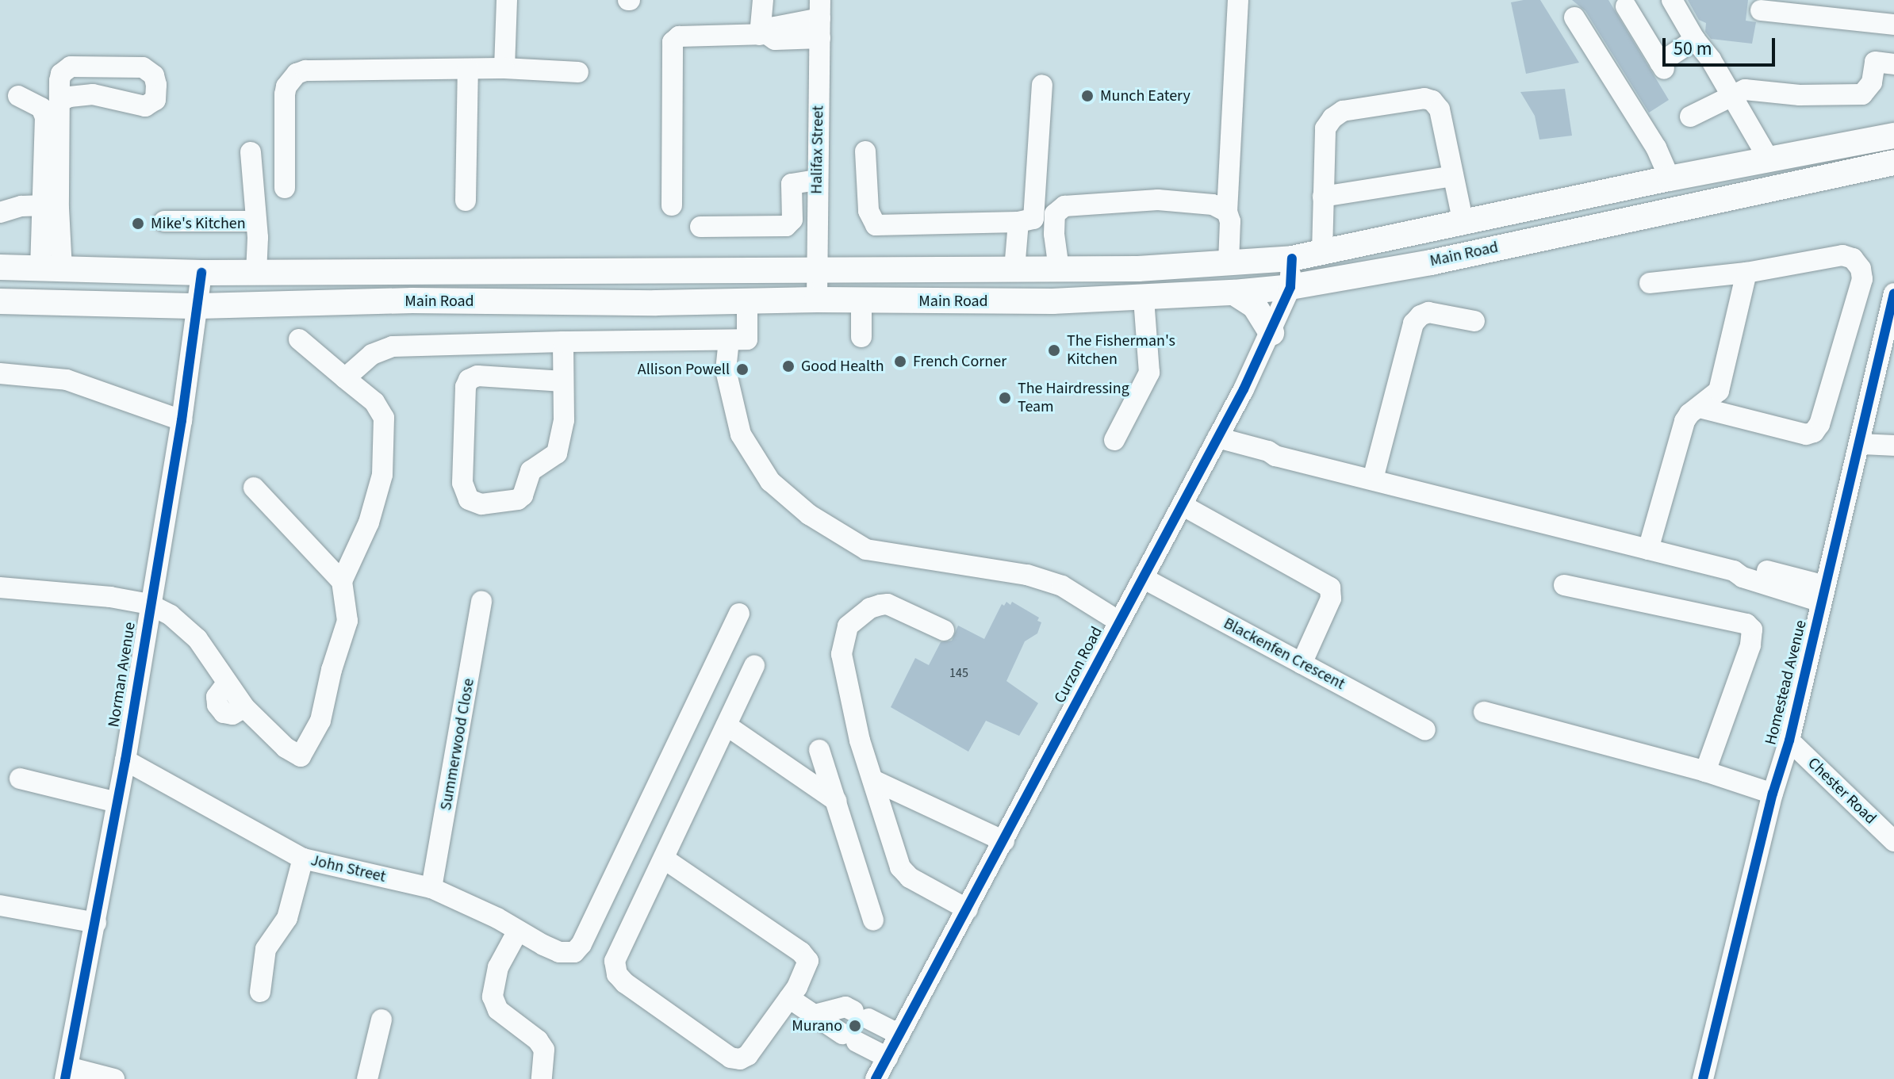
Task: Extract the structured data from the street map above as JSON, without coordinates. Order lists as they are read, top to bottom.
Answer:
{
  "streets": {
    "main road": ["Main Road"],
    "street": [
      "Halifax Street",
      "Blackenfen Crescent",
      "Curzon Road",
      "Norman Avenue",
      "Homestead Avenue",
      "Summerwood Close",
      "Chester Road",
      "John Street"
    ]
  },
  "crossings": [
    ["Halifax Street", "Main Road"],
    ["Main Road", "Curzon Road"],
    ["Main Road", "Norman Avenue"],
    ["Blackenfen Crescent", "Curzon Road"],
    ["Norman Avenue", "John Street"],
    ["Homestead Avenue", "Chester Road"],
    ["Summerwood Close", "John Street"]
  ],
  "places": [
    "Munch Eatery",
    "Mike's Kitchen",
    "The Fisherman's Kitchen",
    "French Corner",
    "Good Health",
    "Allison Powell",
    "The Hairdressing Team",
    "Murano"
  ],
  "house_numbers": ["145"],
  "scale_bar": "50 m"
}
